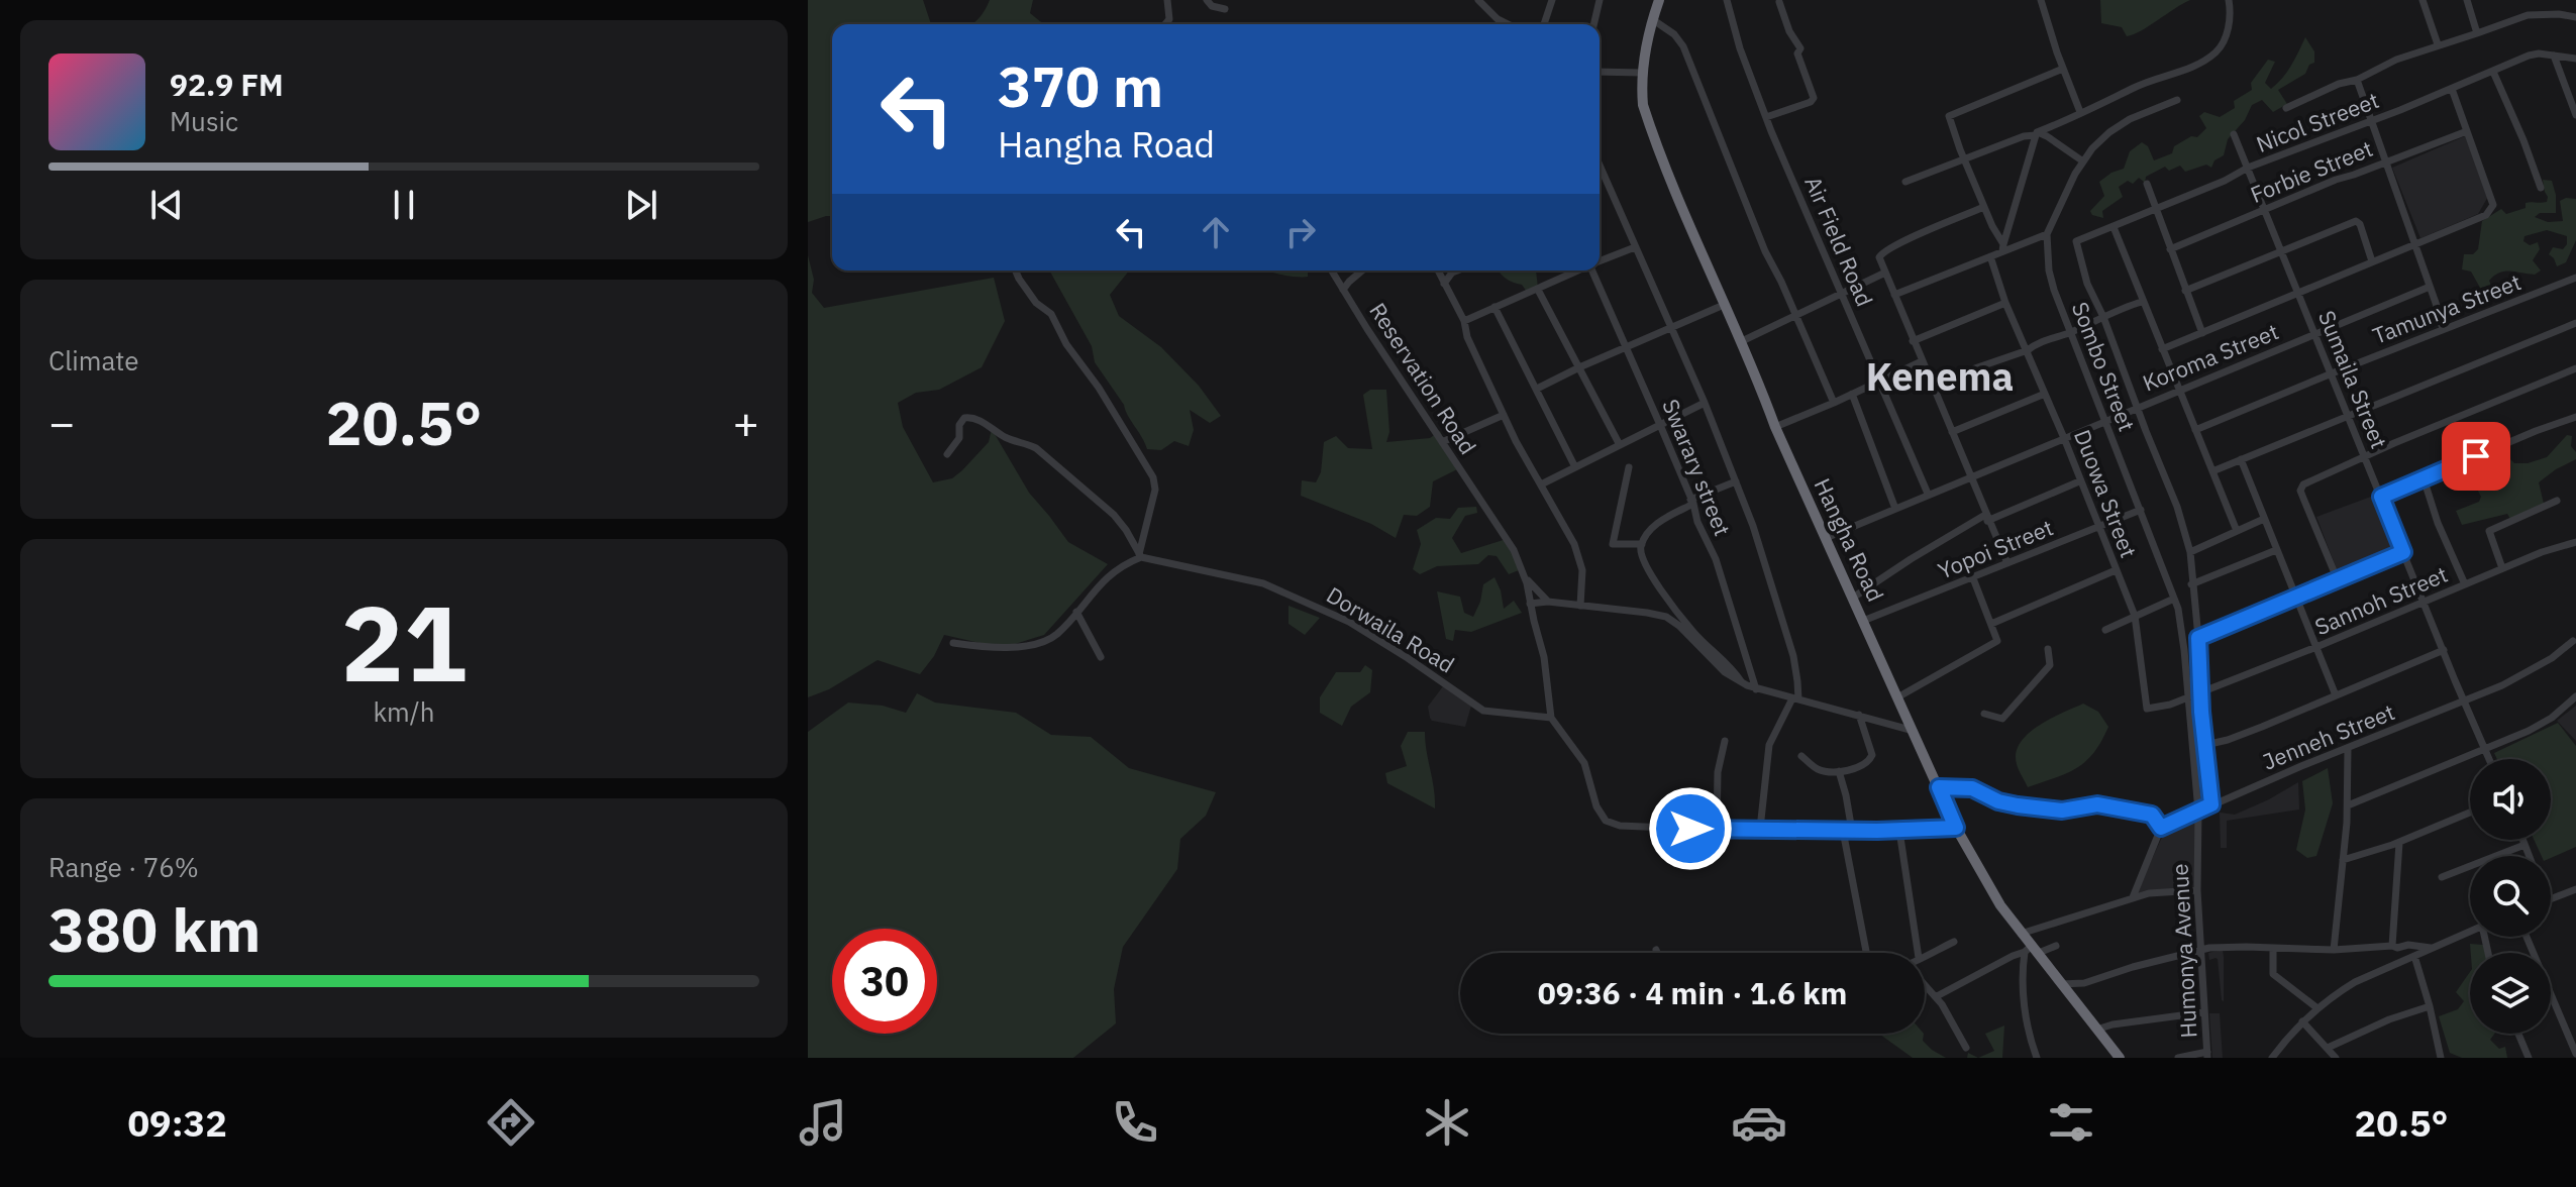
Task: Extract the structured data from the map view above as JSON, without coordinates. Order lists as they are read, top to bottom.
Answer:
{
  "streets": {
    "highway": ["Hangha Road"],
    "street": [
      "Nicol Streeet",
      "Forbie Street",
      "Air Field Road",
      "Tamunya Street",
      "Koroma Street",
      "Sombo Street",
      "Reservation Road",
      "Sumaila Street",
      "Swarary street",
      "Duowa Street",
      "Yopoi Street",
      "Sannoh Street",
      "Dorwaila Road",
      "Jenneh Street",
      "Humonya Avenue"
    ]
  },
  "crossings": [
    ["Nicol Streeet", "Sumaila Street"],
    ["Forbie Street", "Sumaila Street"],
    ["Air Field Road", "Koroma Street"],
    ["Tamunya Street", "Sumaila Street"],
    ["Koroma Street", "Sombo Street"],
    ["Koroma Street", "Sumaila Street"],
    ["Koroma Street", "Duowa Street"],
    ["Koroma Street", "Hangha Road"],
    ["Sombo Street", "Duowa Street"],
    ["Sombo Street", "Yopoi Street"],
    ["Sombo Street", "Sannoh Street"],
    ["Sombo Street", "Humonya Avenue"],
    ["Sumaila Street", "Sannoh Street"],
    ["Sumaila Street", "Jenneh Street"],
    ["Duowa Street", "Yopoi Street"],
    ["Duowa Street", "Sannoh Street"],
    ["Duowa Street", "Humonya Avenue"],
    ["Hangha Road", "Yopoi Street"],
    ["Sannoh Street", "Humonya Avenue"],
    ["Jenneh Street", "Humonya Avenue"]
  ],
  "districts": ["Kenema"],
  "page": {
    "turn": ["370 m", "Hangha Road"],
    "song": ["92.9 FM", "Music"],
    "tile": [
      "Climate",
      ["21", "km/h"],
      ["Range · 76%", "380 km"]
    ],
    "heat": ["−", "20.5°", "+"],
    "limit": "30",
    "trip": "09:36 · 4 min · 1.6 km",
    "tabs": ["09:32", "20.5°"]
  }
}
